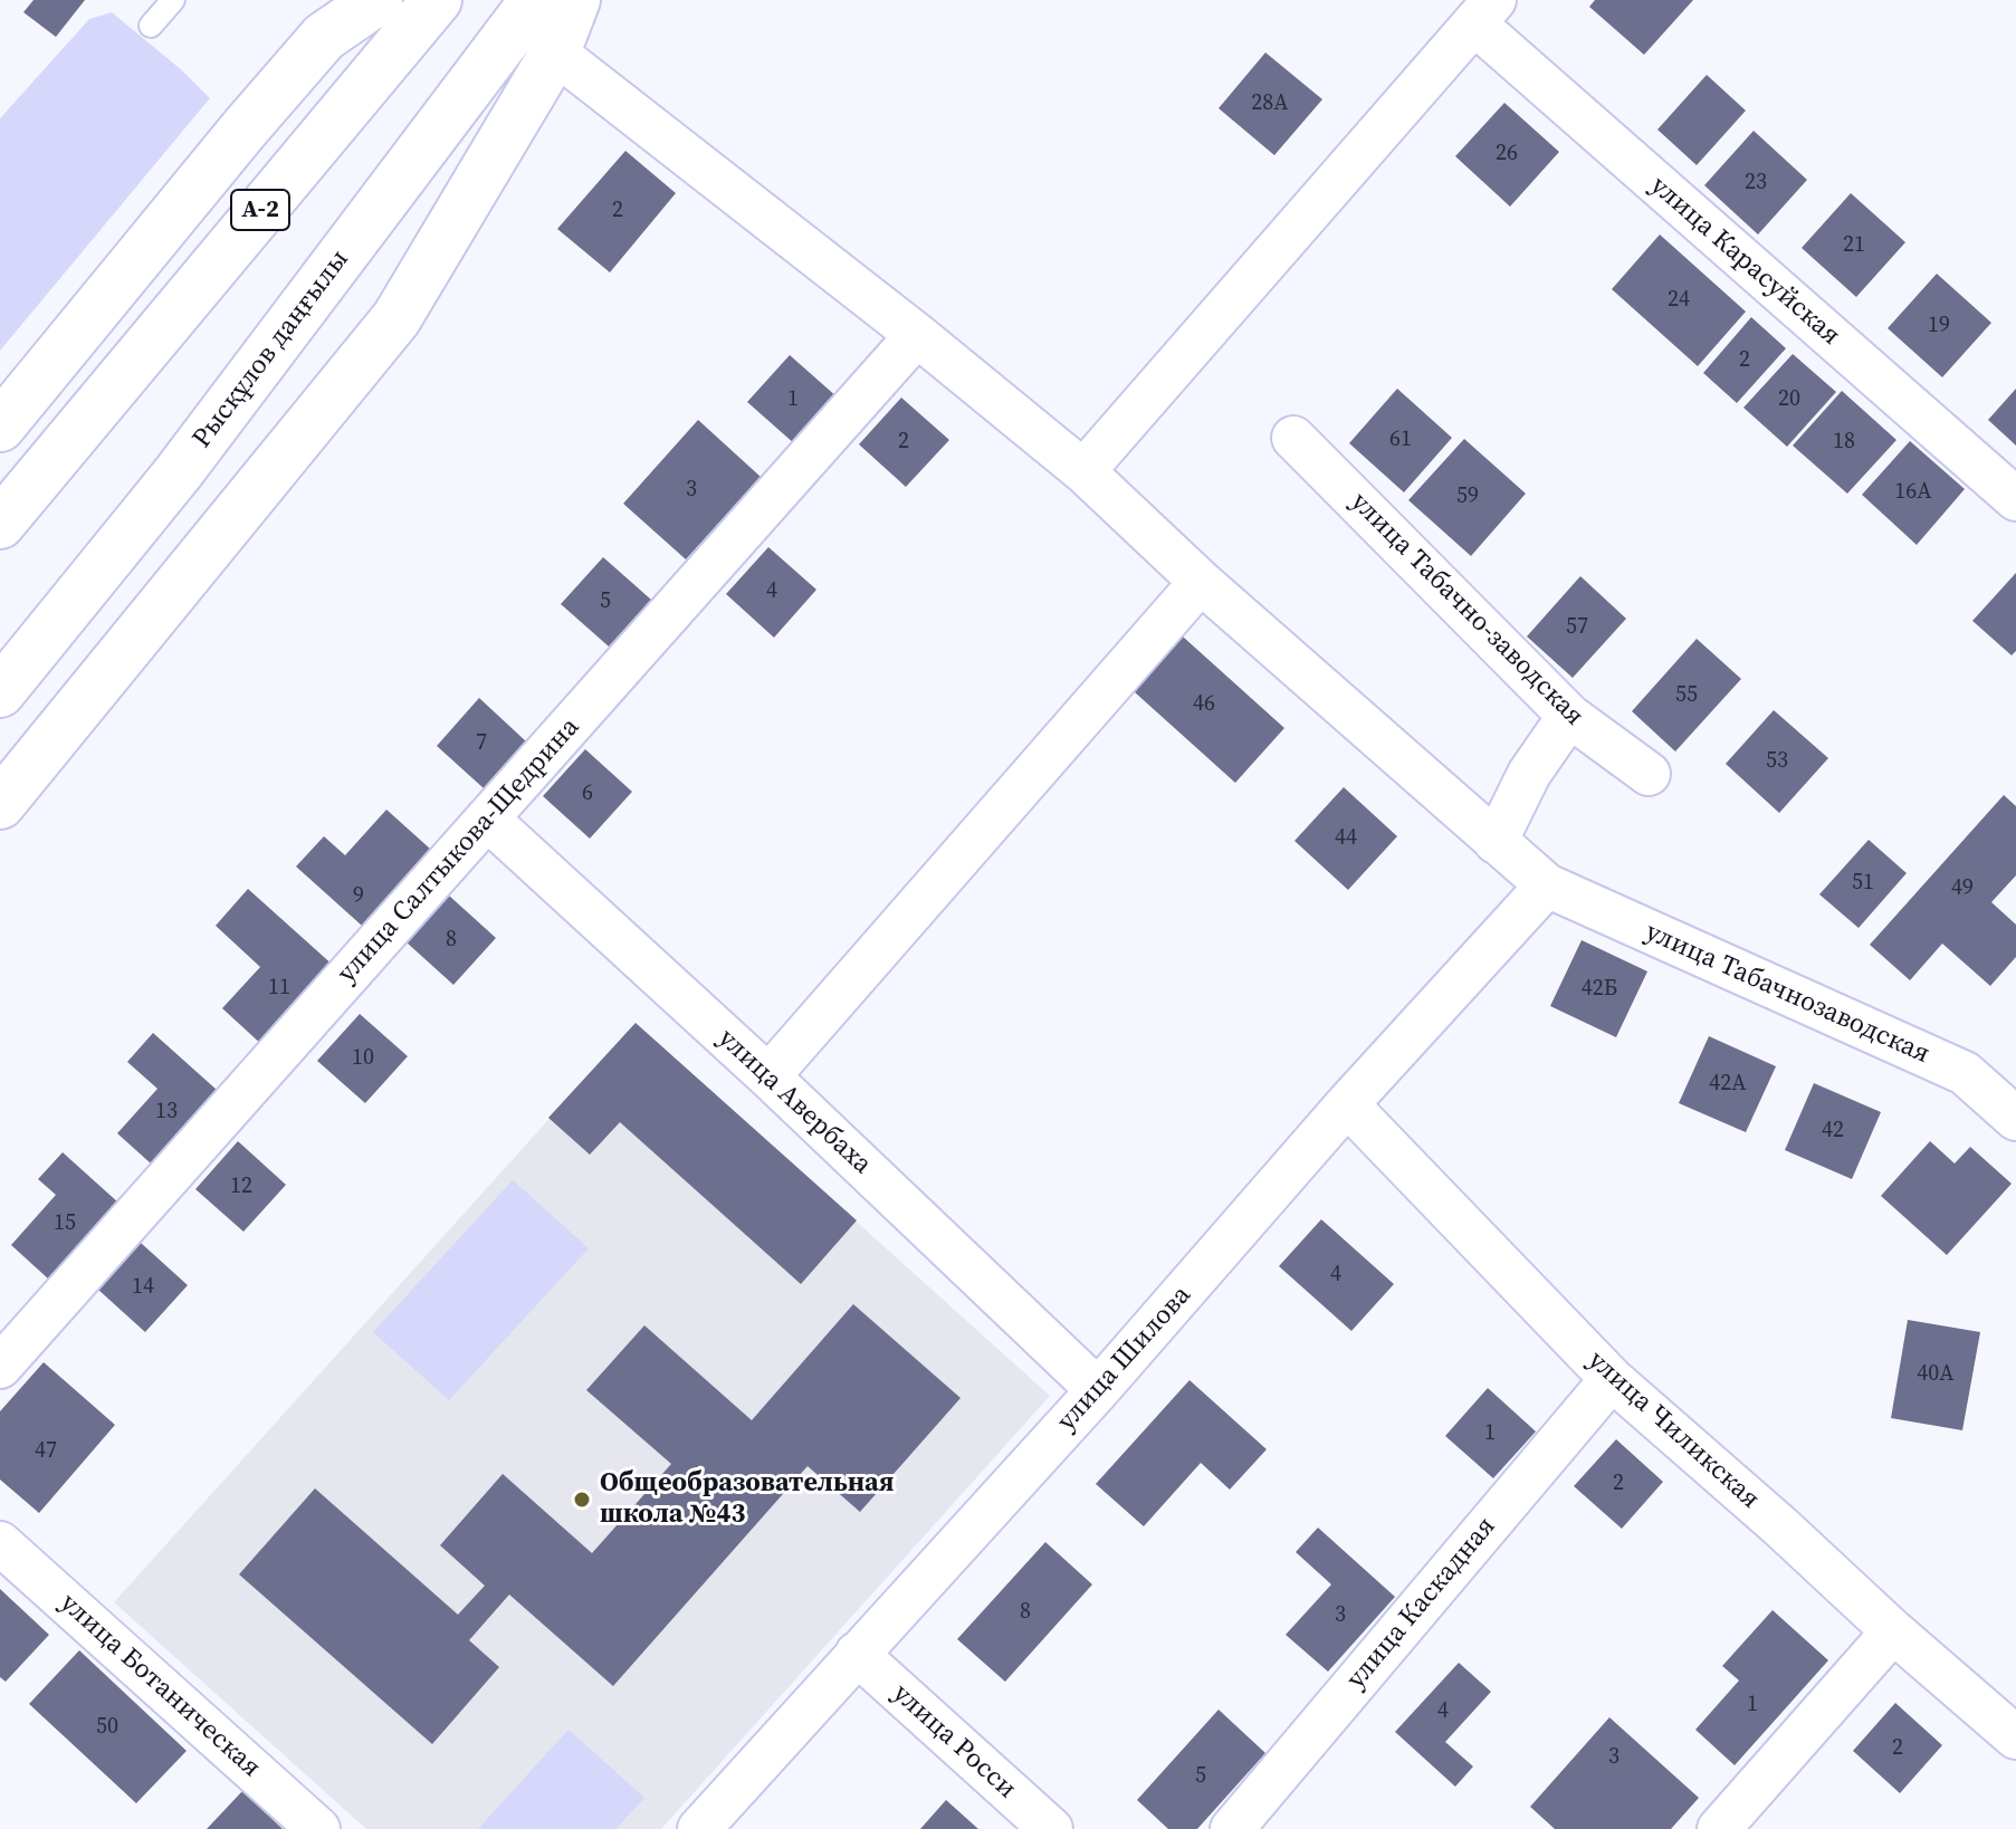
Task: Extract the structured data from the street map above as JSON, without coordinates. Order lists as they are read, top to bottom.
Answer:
{
  "streets": {
    "main road": ["A-2", "Рысқұлов даңғылы"],
    "street": [
      "улица Карасуйская",
      "улица Табачно-заводская",
      "улица Салтыкова-Щедрина",
      "улица Табачнозаводская",
      "улица Авербаха",
      "улица Шилова",
      "улица Чиликская",
      "улица Каскадная",
      "улица Ботаническая",
      "улица Росси"
    ]
  },
  "crossings": [
    ["улица Салтыкова-Щедрина", "улица Табачнозаводская"],
    ["улица Салтыкова-Щедрина", "улица Авербаха"],
    ["улица Табачнозаводская", "улица Шилова"],
    ["улица Авербаха", "улица Шилова"],
    ["улица Шилова", "улица Чиликская"],
    ["улица Шилова", "улица Росси"],
    ["улица Чиликская", "улица Каскадная"]
  ],
  "places": ["Общеобразовательная школа №43"],
  "house_numbers": [
    "28А",
    "26",
    "23",
    "2",
    "21",
    "24",
    "19",
    "2",
    "1",
    "20",
    "61",
    "2",
    "18",
    "3",
    "16А",
    "59",
    "4",
    "5",
    "57",
    "55",
    "46",
    "7",
    "53",
    "6",
    "44",
    "51",
    "49",
    "9",
    "8",
    "11",
    "42Б",
    "10",
    "42А",
    "13",
    "42",
    "12",
    "15",
    "4",
    "14",
    "40А",
    "1",
    "47",
    "2",
    "8",
    "3",
    "1",
    "4",
    "50",
    "2",
    "3",
    "5"
  ]
}
